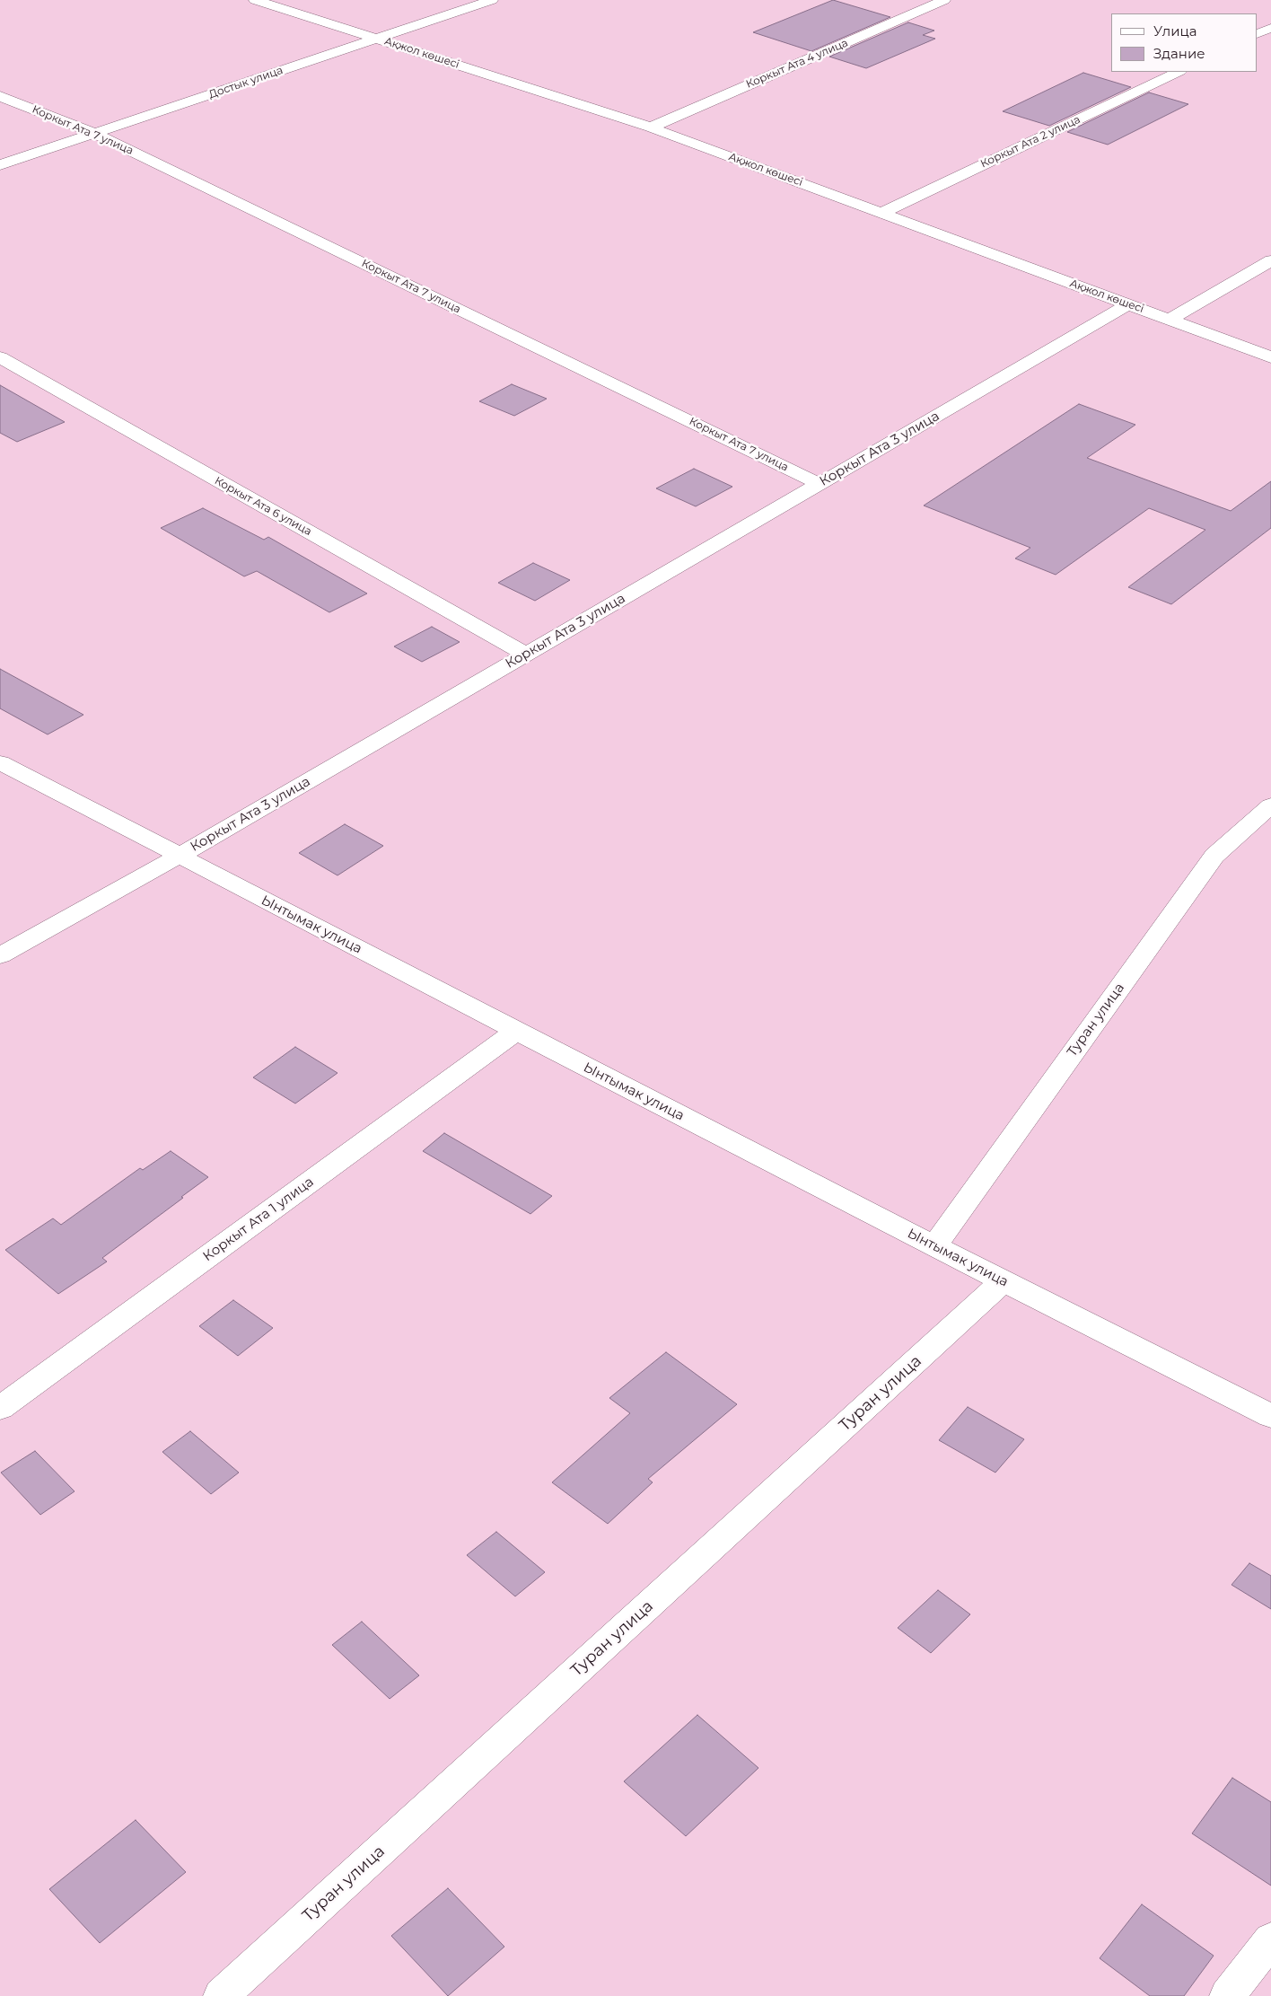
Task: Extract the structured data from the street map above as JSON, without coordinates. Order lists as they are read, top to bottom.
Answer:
{
  "streets": {
    "street": [
      "Ақжол көшесі",
      "Коркыт Ата 4 улица",
      "Достык улица",
      "Коркыт Ата 7 улица",
      "Коркыт Ата 2 улица",
      "Коркыт Ата 3 улица",
      "Коркыт Ата 6 улица",
      "Ынтымак улица",
      "Туран улица",
      "Коркыт Ата 1 улица"
    ]
  },
  "crossings": [
    ["Ақжол көшесі", "Коркыт Ата 4 улица"],
    ["Ақжол көшесі", "Достык улица"],
    ["Ақжол көшесі", "Коркыт Ата 2 улица"],
    ["Ақжол көшесі", "Коркыт Ата 3 улица"],
    ["Достык улица", "Коркыт Ата 7 улица"],
    ["Коркыт Ата 7 улица", "Коркыт Ата 3 улица"],
    ["Коркыт Ата 3 улица", "Коркыт Ата 6 улица"],
    ["Коркыт Ата 3 улица", "Ынтымак улица"],
    ["Ынтымак улица", "Туран улица"],
    ["Ынтымак улица", "Коркыт Ата 1 улица"]
  ],
  "legend": ["Улица", "Здание"]
}
